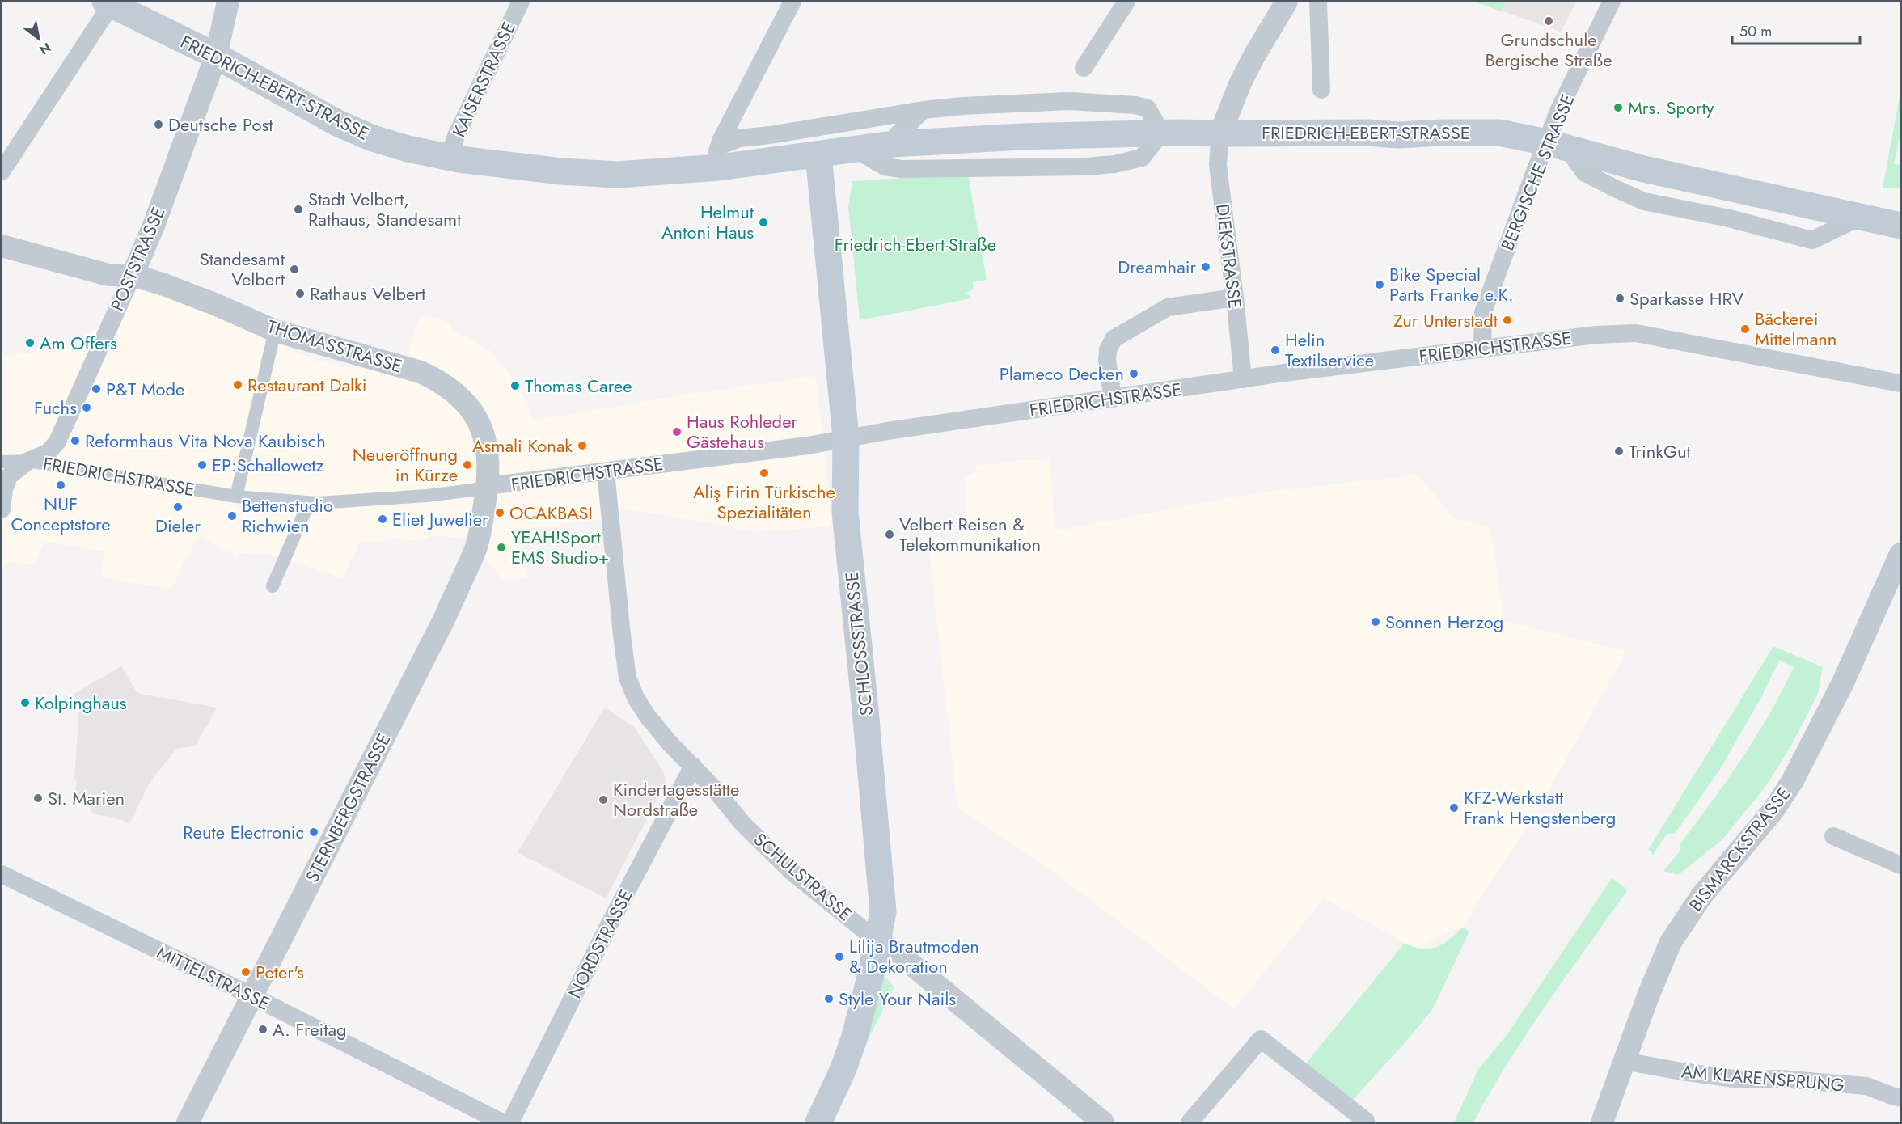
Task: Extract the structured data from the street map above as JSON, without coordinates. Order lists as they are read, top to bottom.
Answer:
{
  "streets": {
    "main road": ["FRIEDRICH-EBERT-STRASSE", "SCHLOSSSTRASSE"],
    "street": [
      "KAISERSTRASSE",
      "BERGISCHE STRASSE",
      "DIEKSTRASSE",
      "POSTSTRASSE",
      "THOMASSTRASSE",
      "FRIEDRICHSTRASSE",
      "STERNBERGSTRASSE",
      "BISMARCKSTRASSE",
      "SCHULSTRASSE",
      "NORDSTRASSE",
      "MITTELSTRASSE",
      "AM KLARENSPRUNG"
    ]
  },
  "crossings": [
    ["KAISERSTRASSE", "FRIEDRICH-EBERT-STRASSE"],
    ["FRIEDRICH-EBERT-STRASSE", "BERGISCHE STRASSE"],
    ["FRIEDRICH-EBERT-STRASSE", "DIEKSTRASSE"],
    ["FRIEDRICH-EBERT-STRASSE", "POSTSTRASSE"],
    ["FRIEDRICH-EBERT-STRASSE", "SCHLOSSSTRASSE"],
    ["BERGISCHE STRASSE", "FRIEDRICHSTRASSE"],
    ["DIEKSTRASSE", "FRIEDRICHSTRASSE"],
    ["POSTSTRASSE", "THOMASSTRASSE"],
    ["POSTSTRASSE", "FRIEDRICHSTRASSE"],
    ["THOMASSTRASSE", "FRIEDRICHSTRASSE"],
    ["THOMASSTRASSE", "STERNBERGSTRASSE"],
    ["FRIEDRICHSTRASSE", "SCHLOSSSTRASSE"],
    ["FRIEDRICHSTRASSE", "STERNBERGSTRASSE"],
    ["FRIEDRICHSTRASSE", "SCHULSTRASSE"],
    ["SCHLOSSSTRASSE", "SCHULSTRASSE"],
    ["STERNBERGSTRASSE", "MITTELSTRASSE"],
    ["BISMARCKSTRASSE", "AM KLARENSPRUNG"],
    ["SCHULSTRASSE", "NORDSTRASSE"]
  ],
  "parks": ["Friedrich-Ebert-Straße"],
  "places": [
    "Grundschule Bergische Straße",
    "Mrs. Sporty",
    "Deutsche Post",
    "Stadt Velbert, Rathaus, Standesamt",
    "Helmut Antoni Haus",
    "Dreamhair",
    "Standesamt Velbert",
    "Bike Special Parts Franke e.K.",
    "Rathaus Velbert",
    "Sparkasse HRV",
    "Zur Unterstadt",
    "Bäckerei Mittelmann",
    "Am Offers",
    "Helin Textilservice",
    "Plameco Decken",
    "Restaurant Dalki",
    "Thomas Caree",
    "P&T Mode",
    "Fuchs",
    "Haus Rohleder Gästehaus",
    "Reformhaus Vita Nova Kaubisch",
    "Asmali Konak",
    "TrinkGut",
    "EP:Schallowetz",
    "Neueröffnung in Kürze",
    "Aliş Firin Türkische Spezialitäten",
    "NUF Conceptstore",
    "Dieler",
    "OCAKBASI",
    "Bettenstudio Richwien",
    "Eliet Juwelier",
    "Velbert Reisen & Telekommunikation",
    "YEAH!Sport EMS Studio+",
    "Sonnen Herzog",
    "Kolpinghaus",
    "St. Marien",
    "Kindertagesstätte Nordstraße",
    "KFZ-Werkstatt Frank Hengstenberg",
    "Reute Electronic",
    "Lilija Brautmoden & Dekoration",
    "Peter's",
    "Style Your Nails",
    "A. Freitag"
  ],
  "scale_bar": "50 m",
  "north": "bottom right"
}
